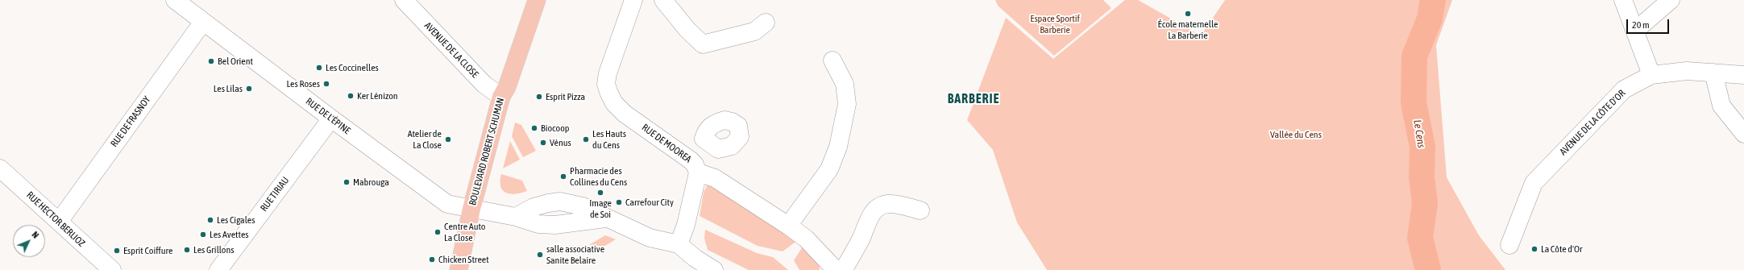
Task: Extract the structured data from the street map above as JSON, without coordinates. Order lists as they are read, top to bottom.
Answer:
{
  "streets": {
    "main road": ["BOULEVARD ROBERT SCHUMAN"],
    "street": [
      "AVENUE DE LA CLOSE",
      "RUE DE L'ÉPINE",
      "RUE DE FRASNOY",
      "AVENUE DE LA CÔTE D'OR",
      "RUE DE MOOREA",
      "RUE TIRIAU",
      "RUE HECTOR BERLIOZ"
    ]
  },
  "crossings": [
    ["AVENUE DE LA CLOSE", "BOULEVARD ROBERT SCHUMAN"],
    ["RUE DE L'ÉPINE", "RUE DE FRASNOY"],
    ["RUE DE L'ÉPINE", "BOULEVARD ROBERT SCHUMAN"],
    ["RUE DE L'ÉPINE", "RUE TIRIAU"],
    ["RUE DE FRASNOY", "RUE HECTOR BERLIOZ"]
  ],
  "districts": ["BARBERIE"],
  "water": ["Le Cens"],
  "parks": ["Espace Sportif Barberie", "Vallée du Cens"],
  "places": [
    "École maternelle La Barberie",
    "Bel Orient",
    "Les Coccinelles",
    "Les Roses",
    "Les Lilas",
    "Ker Lénizon",
    "Esprit Pizza",
    "Biocoop",
    "Atelier de La Close",
    "Les Hauts du Cens",
    "Vénus",
    "Pharmacie des Collines du Cens",
    "Mabrouga",
    "Image de Soi",
    "Carrefour City",
    "Les Cigales",
    "Centre Auto La Close",
    "Les Avettes",
    "La Côte d'Or",
    "Les Grillons",
    "Esprit Coiffure",
    "salle associative Sanite Belaire",
    "Chicken Street"
  ],
  "scale_bar": "20 m",
  "north": "top right"
}
